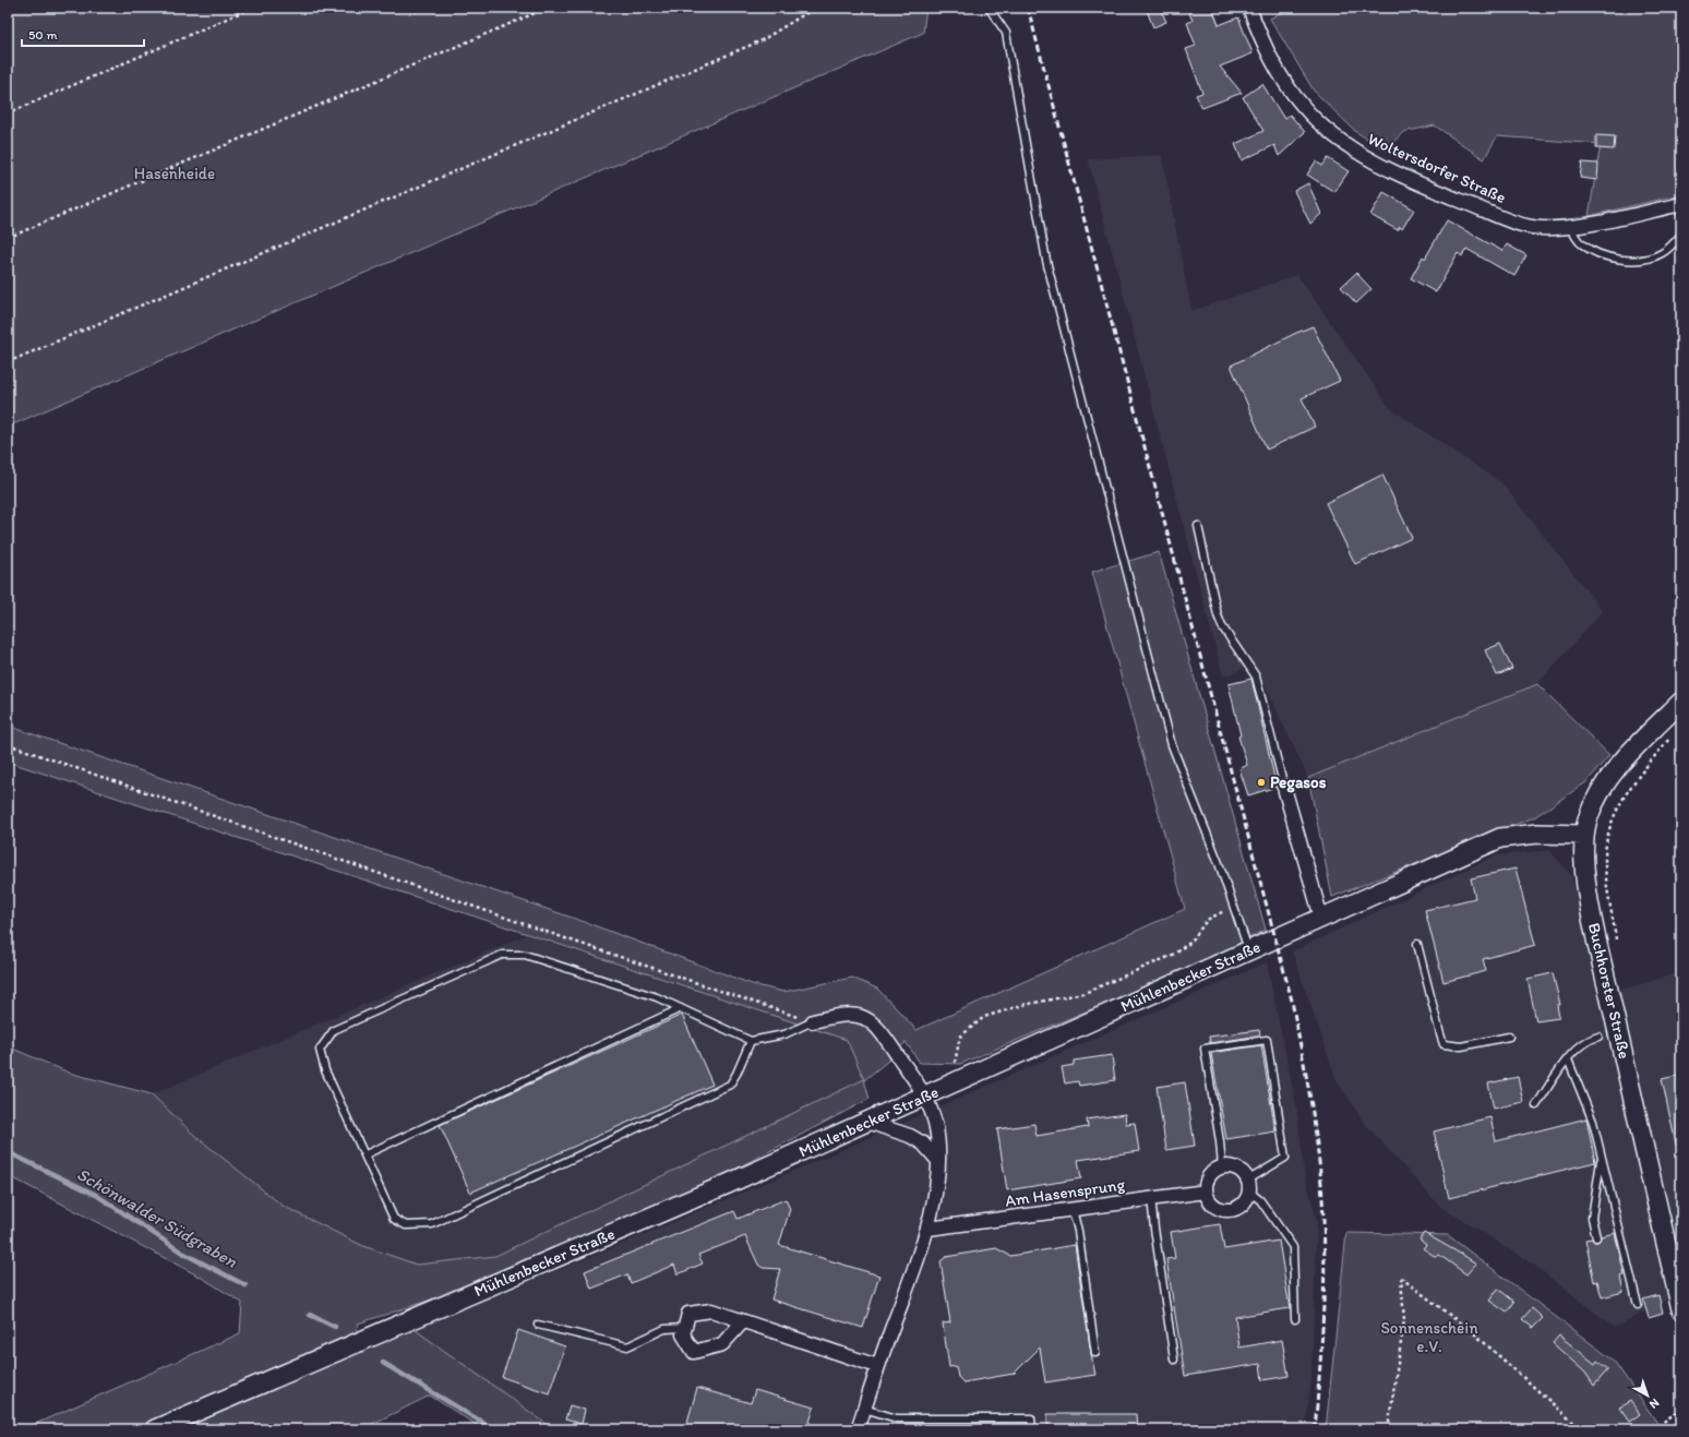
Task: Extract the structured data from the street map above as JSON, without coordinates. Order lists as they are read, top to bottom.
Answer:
{
  "streets": {
    "main road": ["Mühlenbecker Straße", "Buchhorster Straße"],
    "street": ["Woltersdorfer Straße", "Am Hasensprung"]
  },
  "crossings": [
    ["Mühlenbecker Straße", "Buchhorster Straße"]
  ],
  "water": ["Schönwalder Südgraben"],
  "parks": ["Hasenheide", "Sonnenschein e.V."],
  "places": ["Pegasos"],
  "scale_bar": "50 m",
  "north": "bottom right"
}
